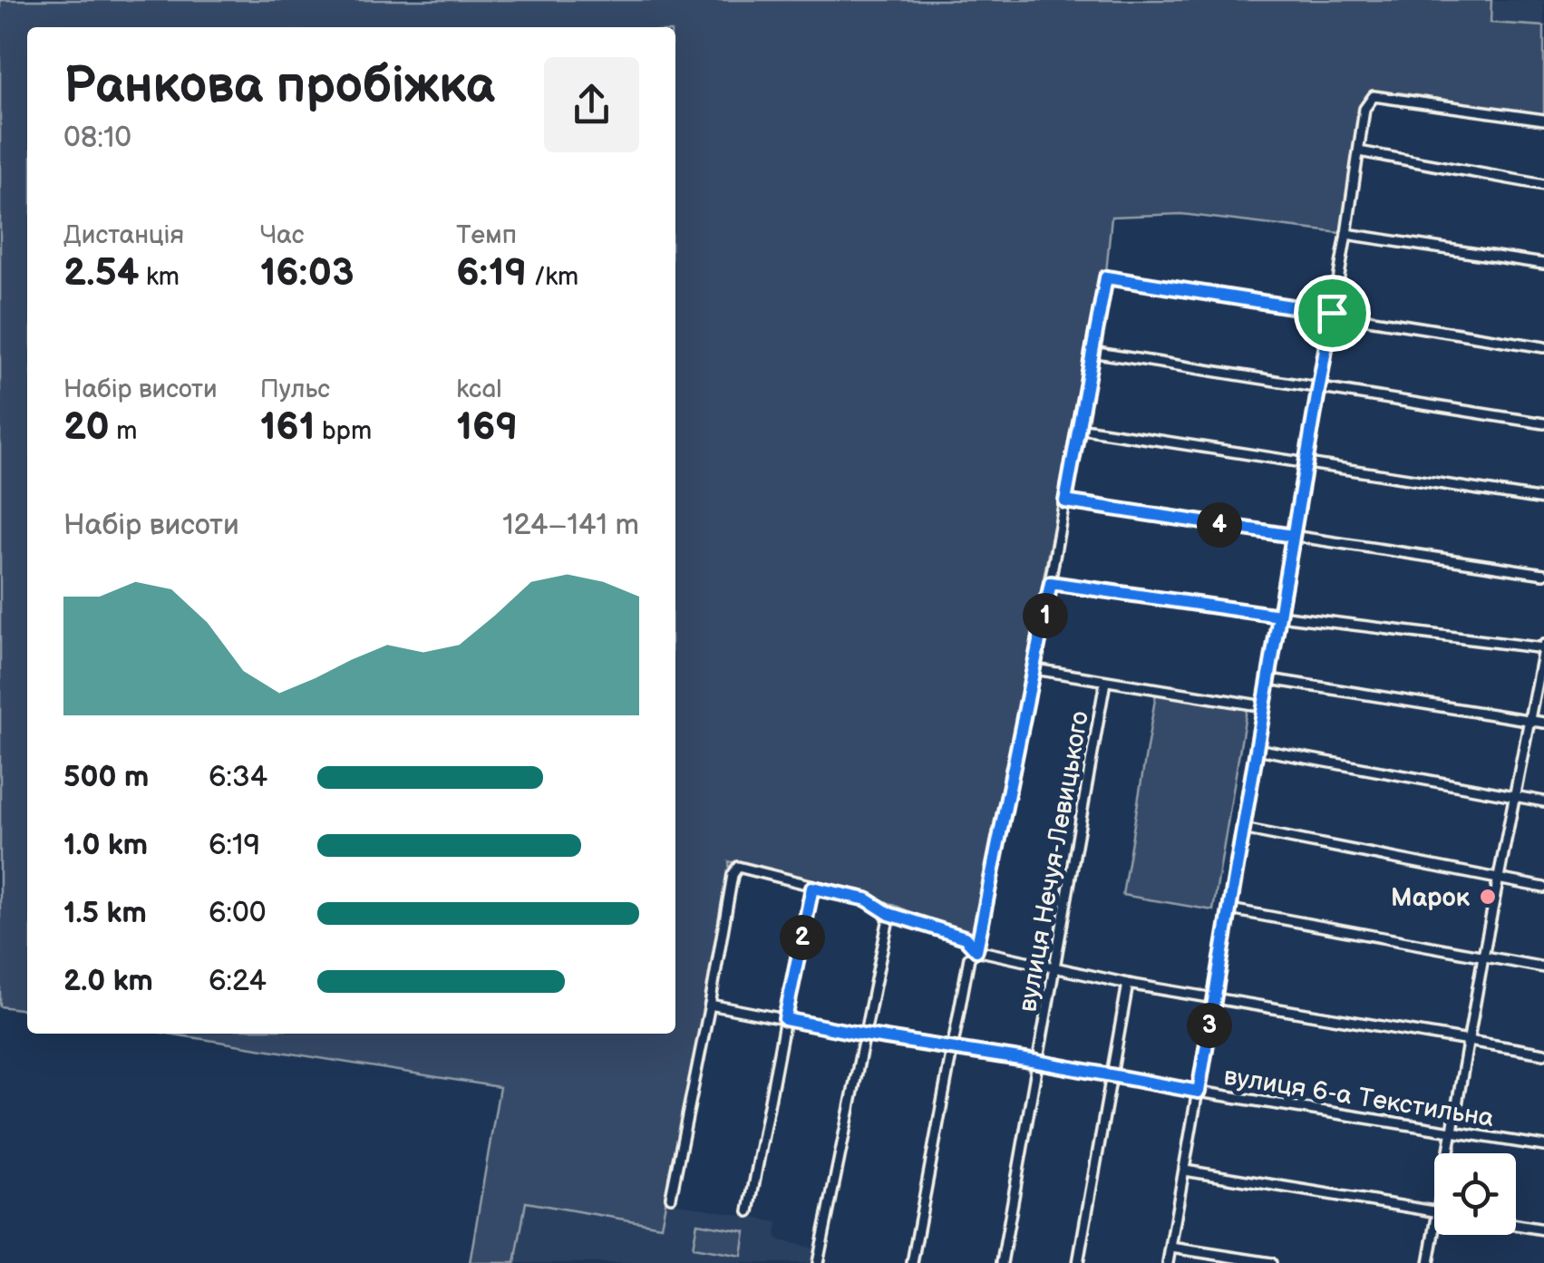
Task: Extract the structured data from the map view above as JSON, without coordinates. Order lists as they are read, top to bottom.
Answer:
{
  "streets": {
    "street": ["вулиця Нечуя-Левицького", "вулиця 6-а Текстильна"]
  },
  "crossings": [
    ["вулиця Нечуя-Левицького", "вулиця 6-а Текстильна"]
  ],
  "places": ["Марок"],
  "page": {
    "heading": ["Ранкова пробіжка", "08:10"],
    "stats": [
      ["Дистанція", "2.54 km"],
      ["Час", "16:03"],
      ["Темп", "6:19 /km"],
      ["Набір висоти", "20 m"],
      ["Пульс", "161 bpm"],
      ["kcal", "169"]
    ],
    "chart": ["Набір висоти", "124–141 m"],
    "pins": [
      "4",
      "1",
      "2",
      "3"
    ],
    "list": [
      {
        "name": "500 m",
        "note": "6:34"
      },
      {
        "name": "1.0 km",
        "note": "6:19"
      },
      {
        "name": "1.5 km",
        "note": "6:00"
      },
      {
        "name": "2.0 km",
        "note": "6:24"
      }
    ]
  }
}
